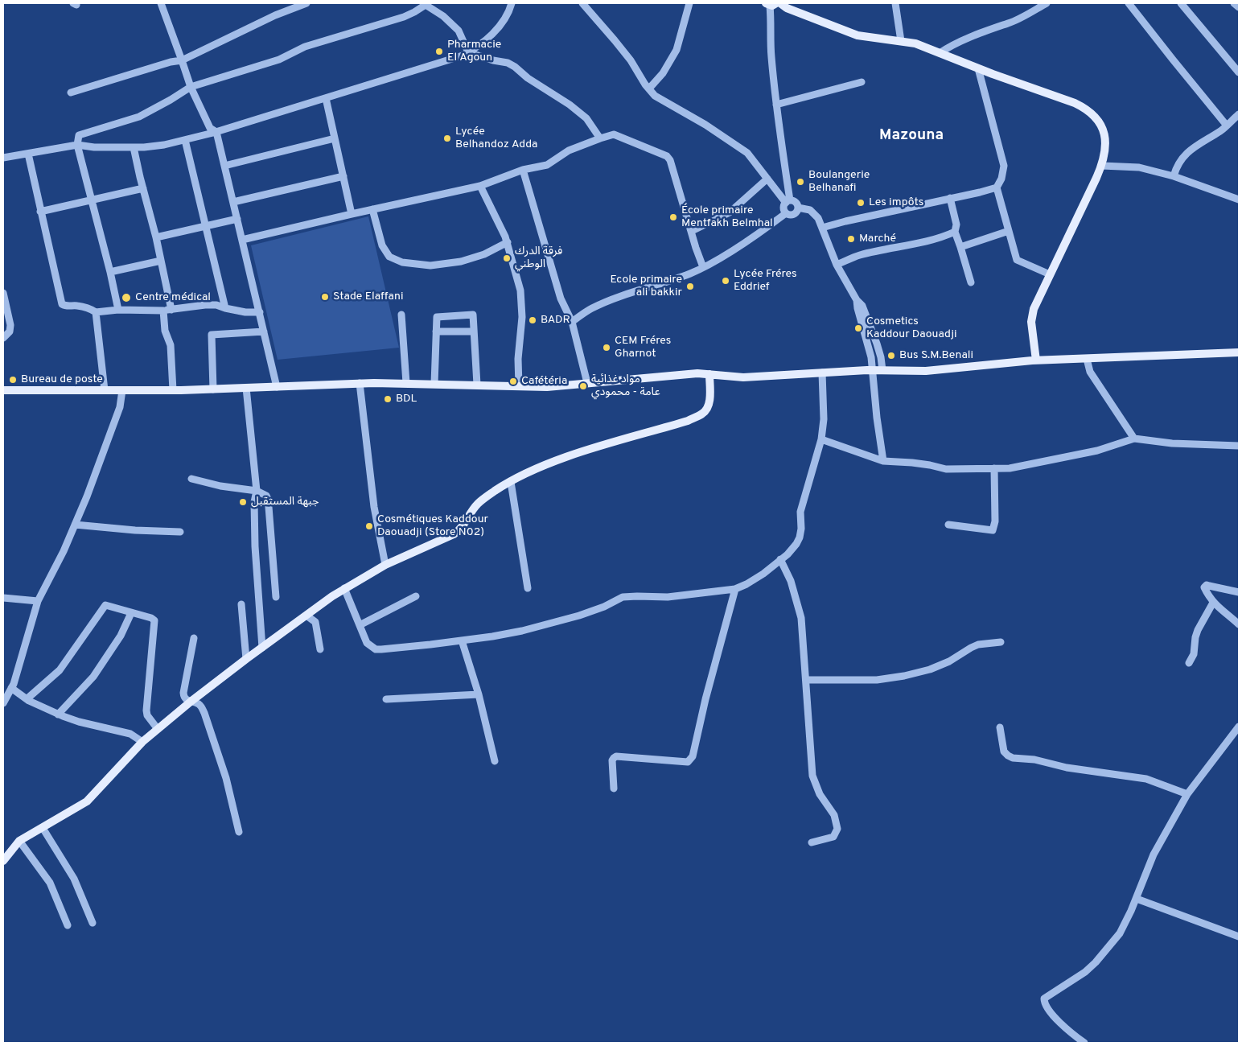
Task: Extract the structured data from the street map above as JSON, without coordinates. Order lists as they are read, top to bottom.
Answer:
{
  "districts": ["Mazouna"],
  "places": [
    "Pharmacie El Agoun",
    "Lycée Belhandoz Adda",
    "Boulangerie Belhanafi",
    "Les impôts",
    "École primaire Mentfakh Belmhal",
    "Marché",
    "فرقة الدرك الوطني",
    "Lycée Fréres Eddrief",
    "Ecole primaire ali bakkir",
    "Stade Elaffani",
    "Centre médical",
    "BADR",
    "Cosmetics Kaddour Daouadji",
    "CEM Fréres Gharnot",
    "Bus S.M.Benali",
    "Bureau de poste",
    "Cafétéria",
    "مواد غذائية عامة - محمودي",
    "BDL",
    "جبهة المستقبل",
    "Cosmétiques Kaddour Daouadji (Store N02)"
  ]
}
